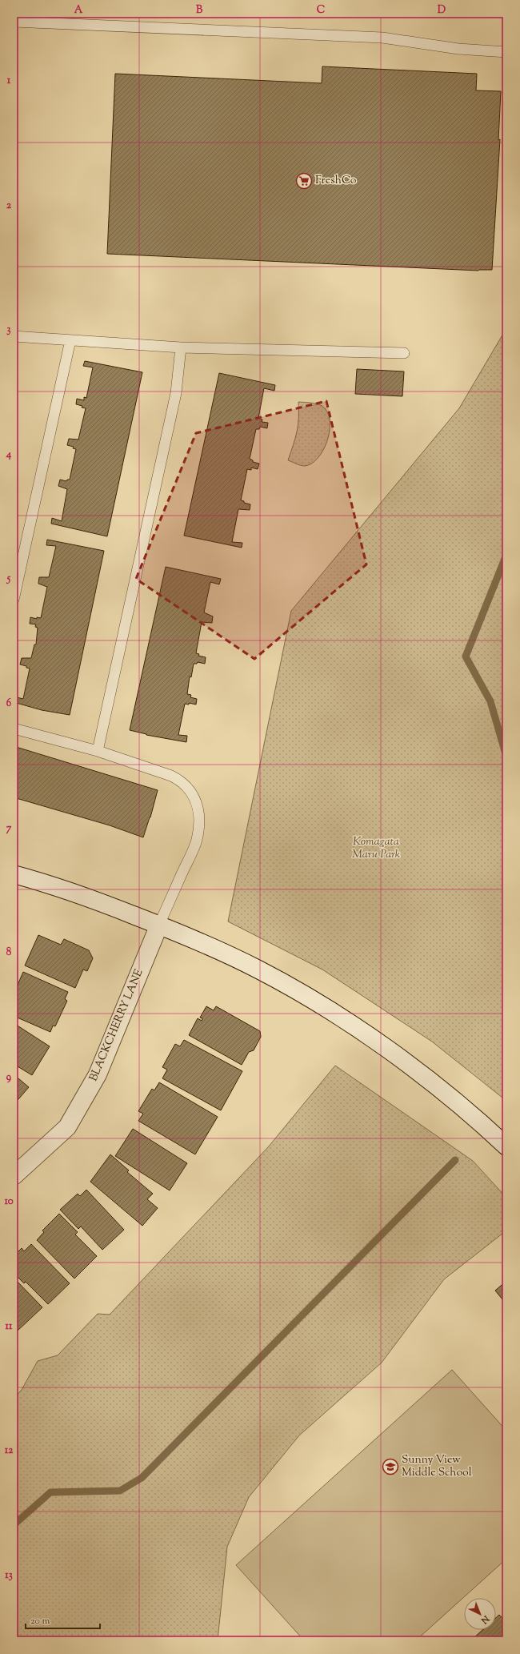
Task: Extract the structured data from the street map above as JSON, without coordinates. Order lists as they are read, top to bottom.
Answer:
{
  "streets": {
    "street": ["BLACKCHERRY LANE"]
  },
  "parks": ["Komagata Maru Park"],
  "places": {
    "supermarket": ["FreshCo"],
    "school or university": ["Sunny View Middle School"]
  },
  "scale_bar": "20 m",
  "north": "bottom right",
  "grid": {
    "columns": [
      "A",
      "B",
      "C",
      "D"
    ],
    "rows": [
      "1",
      "2",
      "3",
      "4",
      "5",
      "6",
      "7",
      "8",
      "9",
      "10",
      "11",
      "12",
      "13"
    ]
  }
}
